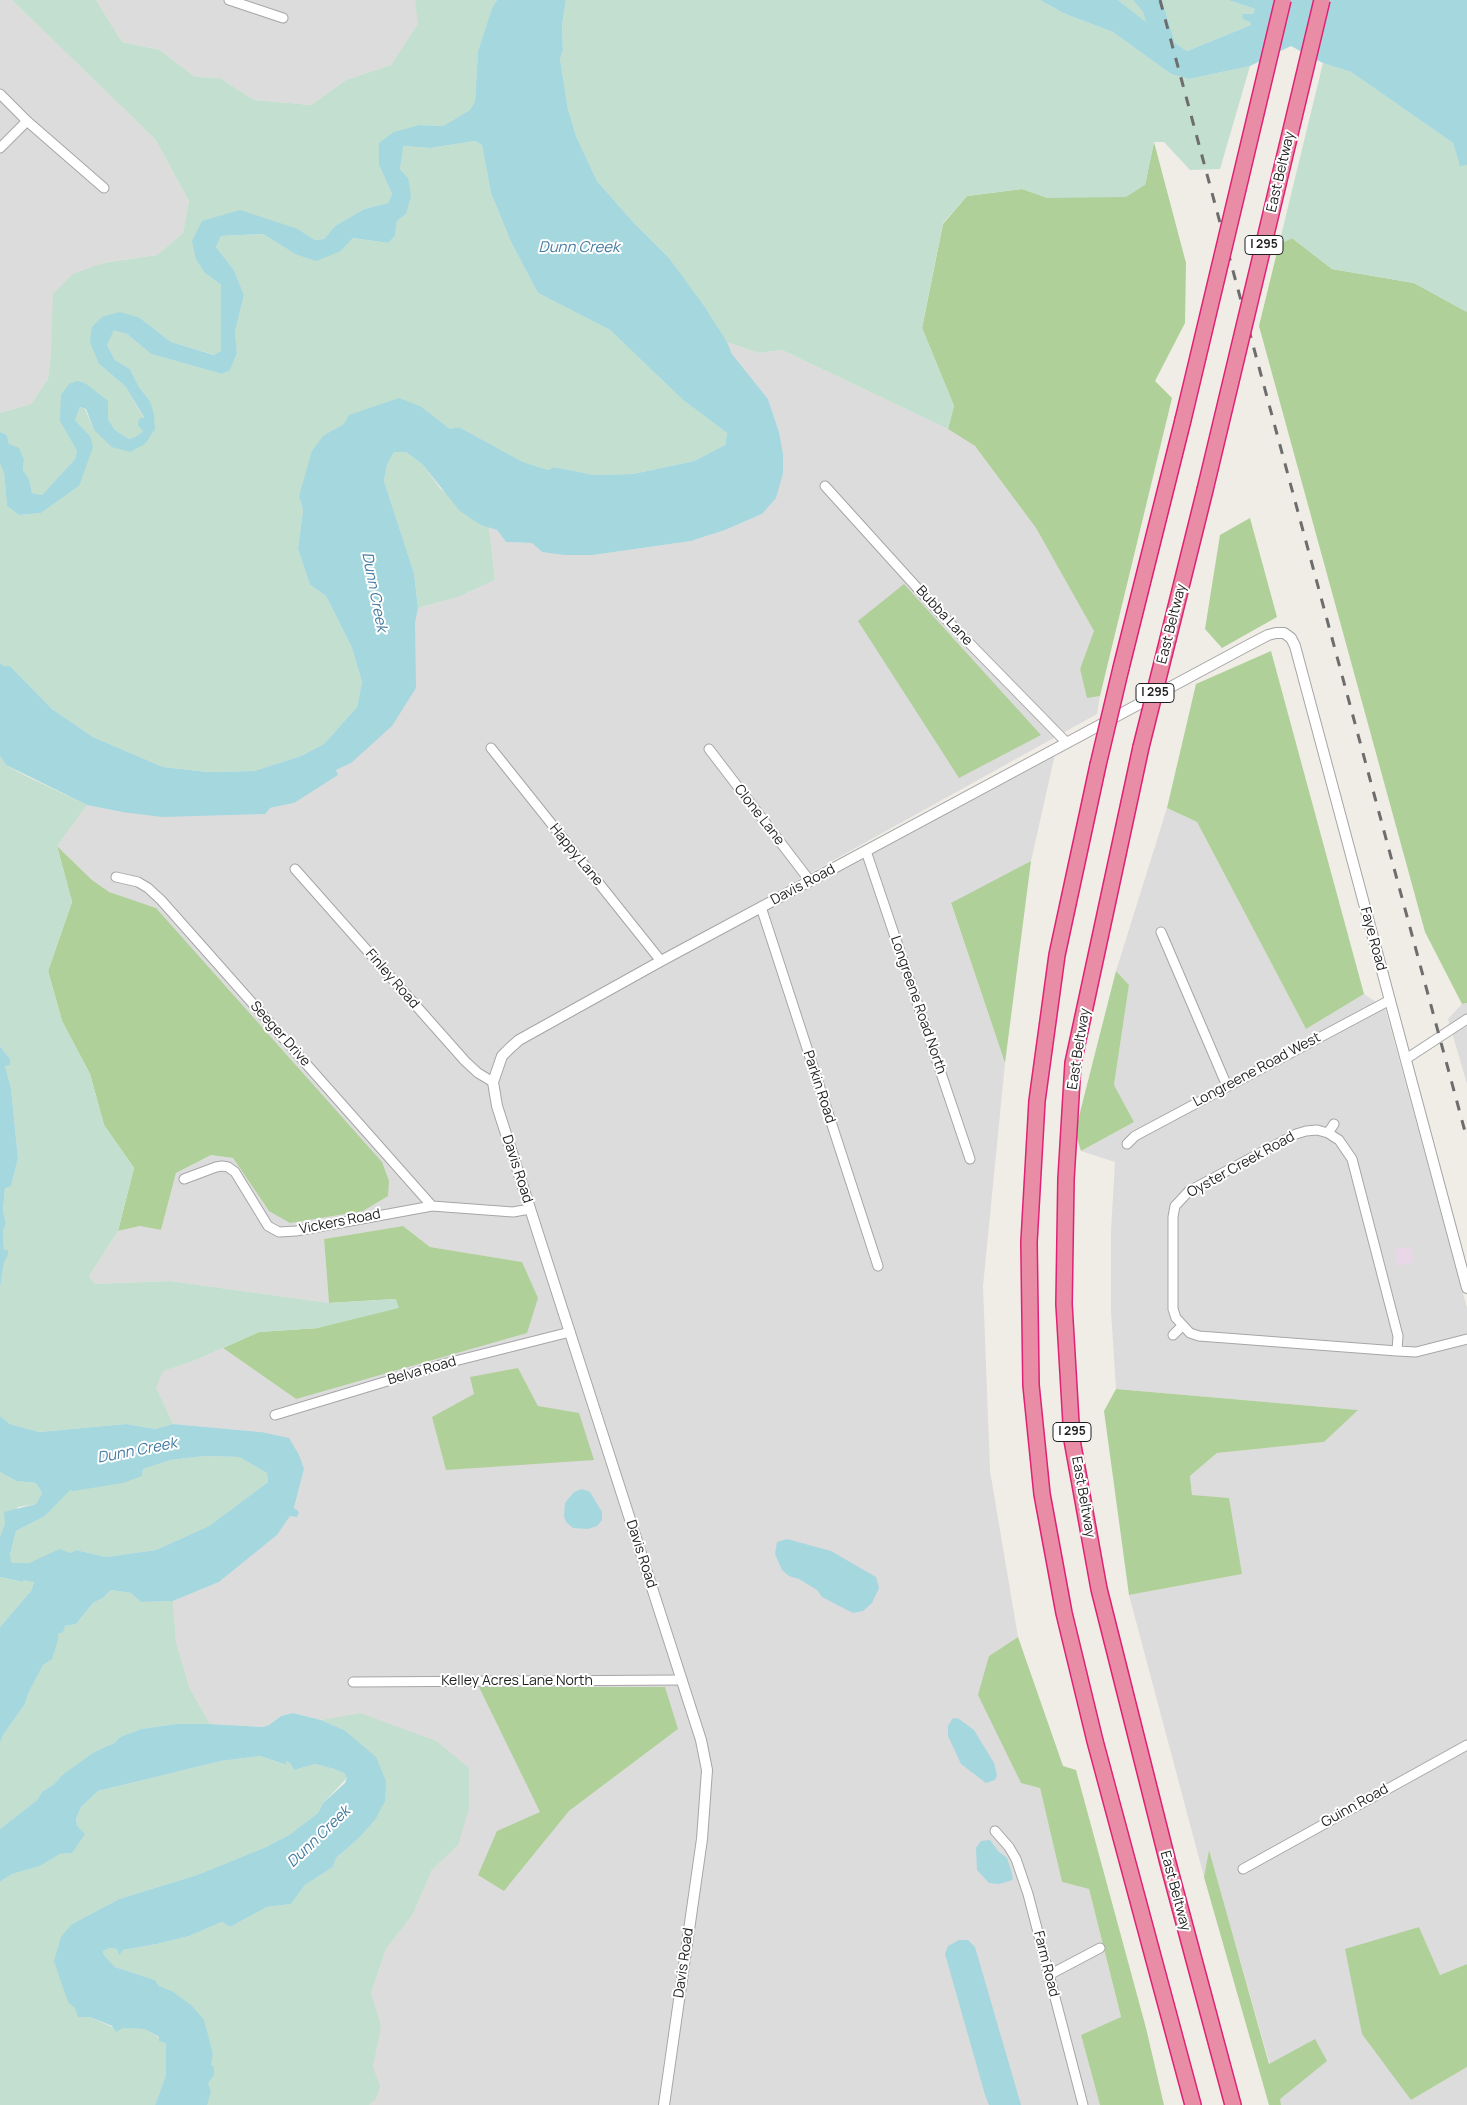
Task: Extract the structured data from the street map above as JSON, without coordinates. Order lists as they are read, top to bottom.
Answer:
{
  "streets": {
    "highway": ["East Beltway", "I 295"],
    "street": [
      "Bubba Lane",
      "Clone Lane",
      "Happy Lane",
      "Davis Road",
      "Faye Road",
      "Finley Road",
      "Longreene Road North",
      "Seeger Drive",
      "Longreene Road West",
      "Parkin Road",
      "Oyster Creek Road",
      "Vickers Road",
      "Belva Road",
      "Kelley Acres Lane North",
      "Guinn Road",
      "Farm Road"
    ]
  },
  "crossings": [
    ["Bubba Lane", "Davis Road"],
    ["Clone Lane", "Davis Road"],
    ["Happy Lane", "Davis Road"],
    ["Davis Road", "Faye Road"],
    ["Davis Road", "Finley Road"],
    ["Davis Road", "Longreene Road North"],
    ["Davis Road", "Parkin Road"],
    ["Davis Road", "Vickers Road"],
    ["Davis Road", "Belva Road"],
    ["Davis Road", "Kelley Acres Lane North"],
    ["Faye Road", "Longreene Road West"],
    ["Seeger Drive", "Vickers Road"]
  ],
  "water": ["Dunn Creek"]
}
